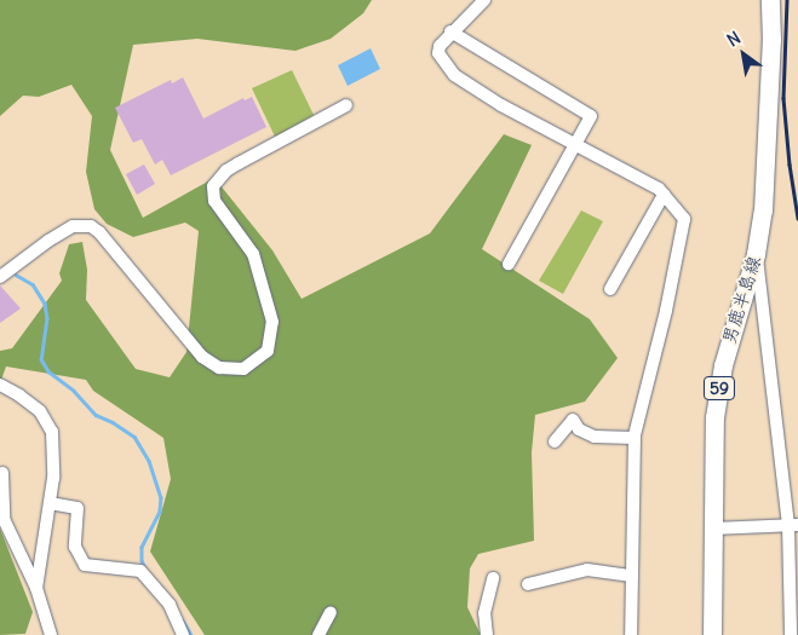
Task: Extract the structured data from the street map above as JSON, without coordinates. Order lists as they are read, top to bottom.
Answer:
{
  "streets": {
    "main road": ["男鹿半島線", "59"]
  },
  "north": "top left"
}
